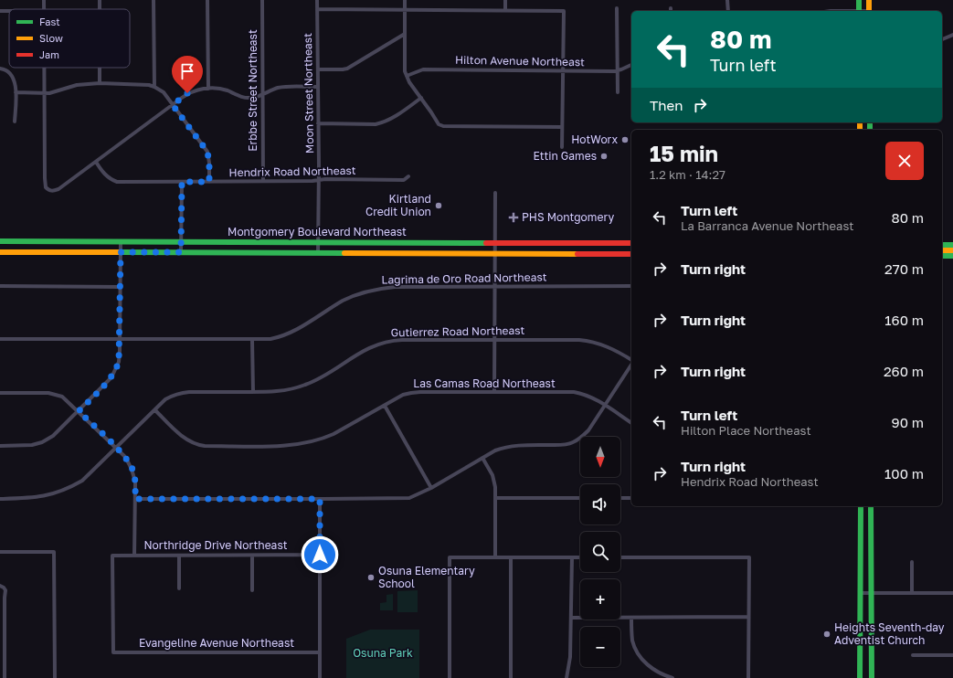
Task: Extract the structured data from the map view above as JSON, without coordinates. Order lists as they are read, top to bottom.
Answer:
{
  "streets": {
    "main road": ["Montgomery Boulevard Northeast"],
    "street": [
      "Hilton Avenue Northeast",
      "Erbbe Street Northeast",
      "Moon Street Northeast",
      "Hendrix Road Northeast",
      "Lagrima de Oro Road Northeast",
      "Gutierrez Road Northeast",
      "Las Camas Road Northeast",
      "Northridge Drive Northeast",
      "Evangeline Avenue Northeast"
    ]
  },
  "crossings": [
    ["Erbbe Street Northeast", "Hendrix Road Northeast"],
    ["Moon Street Northeast", "Hendrix Road Northeast"],
    ["Moon Street Northeast", "Montgomery Boulevard Northeast"],
    ["Gutierrez Road Northeast", "Las Camas Road Northeast"],
    ["Northridge Drive Northeast", "Evangeline Avenue Northeast"]
  ],
  "parks": ["Osuna Park"],
  "places": {
    "other": [
      "HotWorx",
      "Ettin Games",
      "Kirtland Credit Union",
      "Osuna Elementary School",
      "Heights Seventh-day Adventist Church"
    ],
    "health": ["PHS Montgomery"]
  },
  "legend": ["Fast", "Slow", "Jam"],
  "north": "bottom",
  "page": {
    "turn": ["80 m", "Turn left"],
    "then": "Then",
    "heading": ["15 min", "1.2 km · 14:27"],
    "list": [
      {
        "name": "Turn left",
        "note": "La Barranca Avenue Northeast",
        "value": "80 m"
      },
      {
        "name": "Turn right",
        "value": "270 m"
      },
      {
        "name": "Turn right",
        "value": "160 m"
      },
      {
        "name": "Turn right",
        "value": "260 m"
      },
      {
        "name": "Turn left",
        "note": "Hilton Place Northeast",
        "value": "90 m"
      },
      {
        "name": "Turn right",
        "note": "Hendrix Road Northeast",
        "value": "100 m"
      }
    ],
    "map_buttons": ["+", "−"]
  }
}
